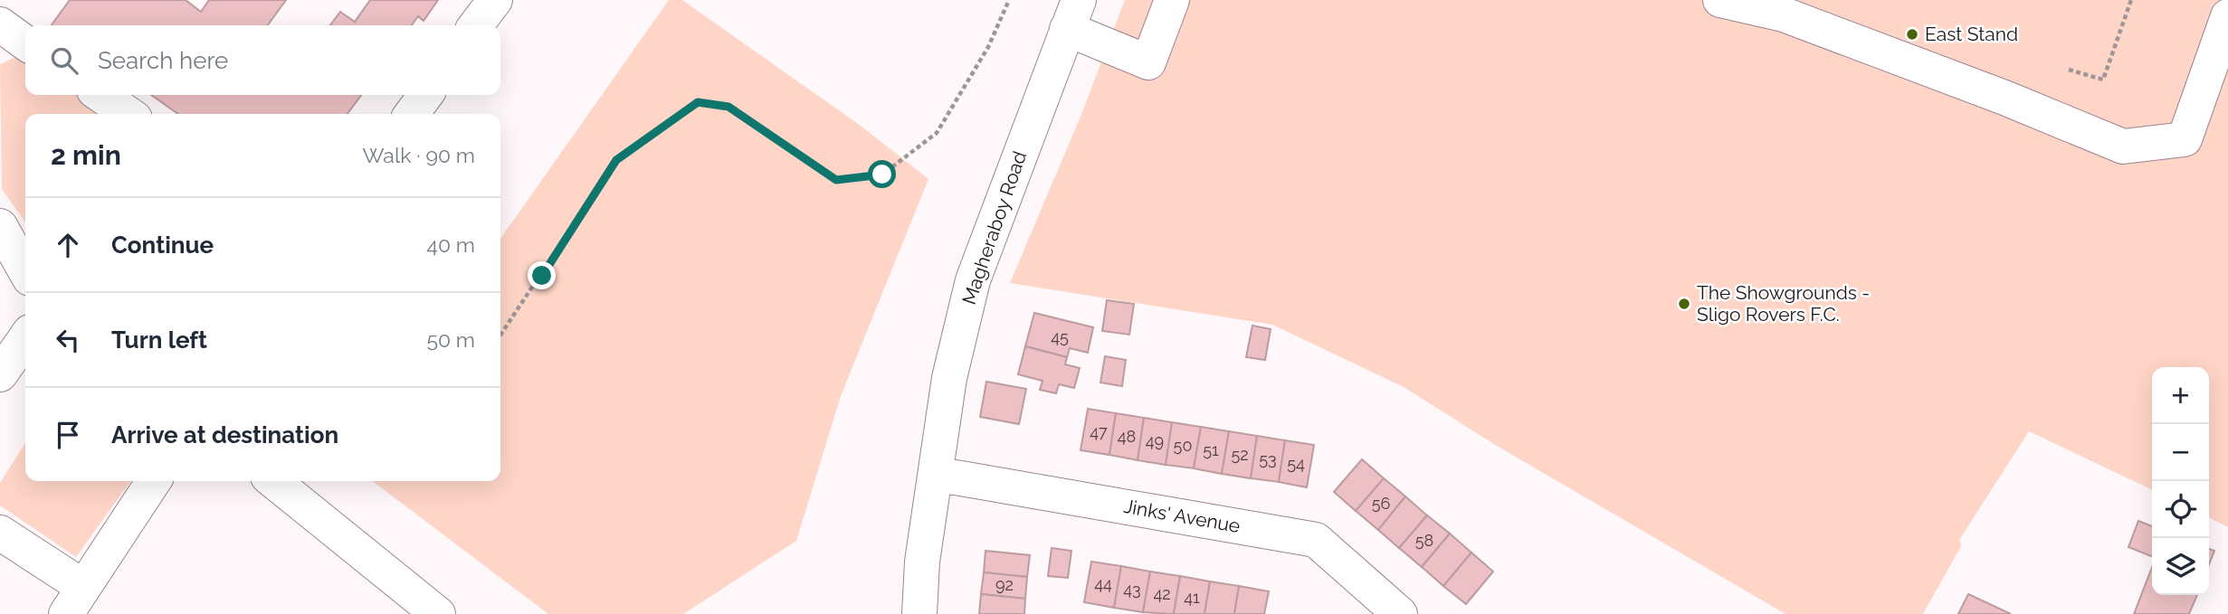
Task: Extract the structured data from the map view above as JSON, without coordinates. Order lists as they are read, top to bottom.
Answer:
{
  "streets": {
    "street": ["Magheraboy Road", "Jinks' Avenue"]
  },
  "crossings": [
    ["Magheraboy Road", "Jinks' Avenue"]
  ],
  "places": ["East Stand", "The Showgrounds - Sligo Rovers F.C."],
  "house_numbers": [
    "45",
    "47",
    "48",
    "49",
    "50",
    "51",
    "52",
    "53",
    "54",
    "56",
    "58",
    "44",
    "92",
    "43",
    "42",
    "41"
  ],
  "page": {
    "search": "Search here",
    "heading": ["2 min", "Walk · 90 m"],
    "list": [
      ["Continue", "40 m"],
      ["Turn left", "50 m"],
      "Arrive at destination"
    ],
    "map_buttons": ["+", "−"]
  }
}
